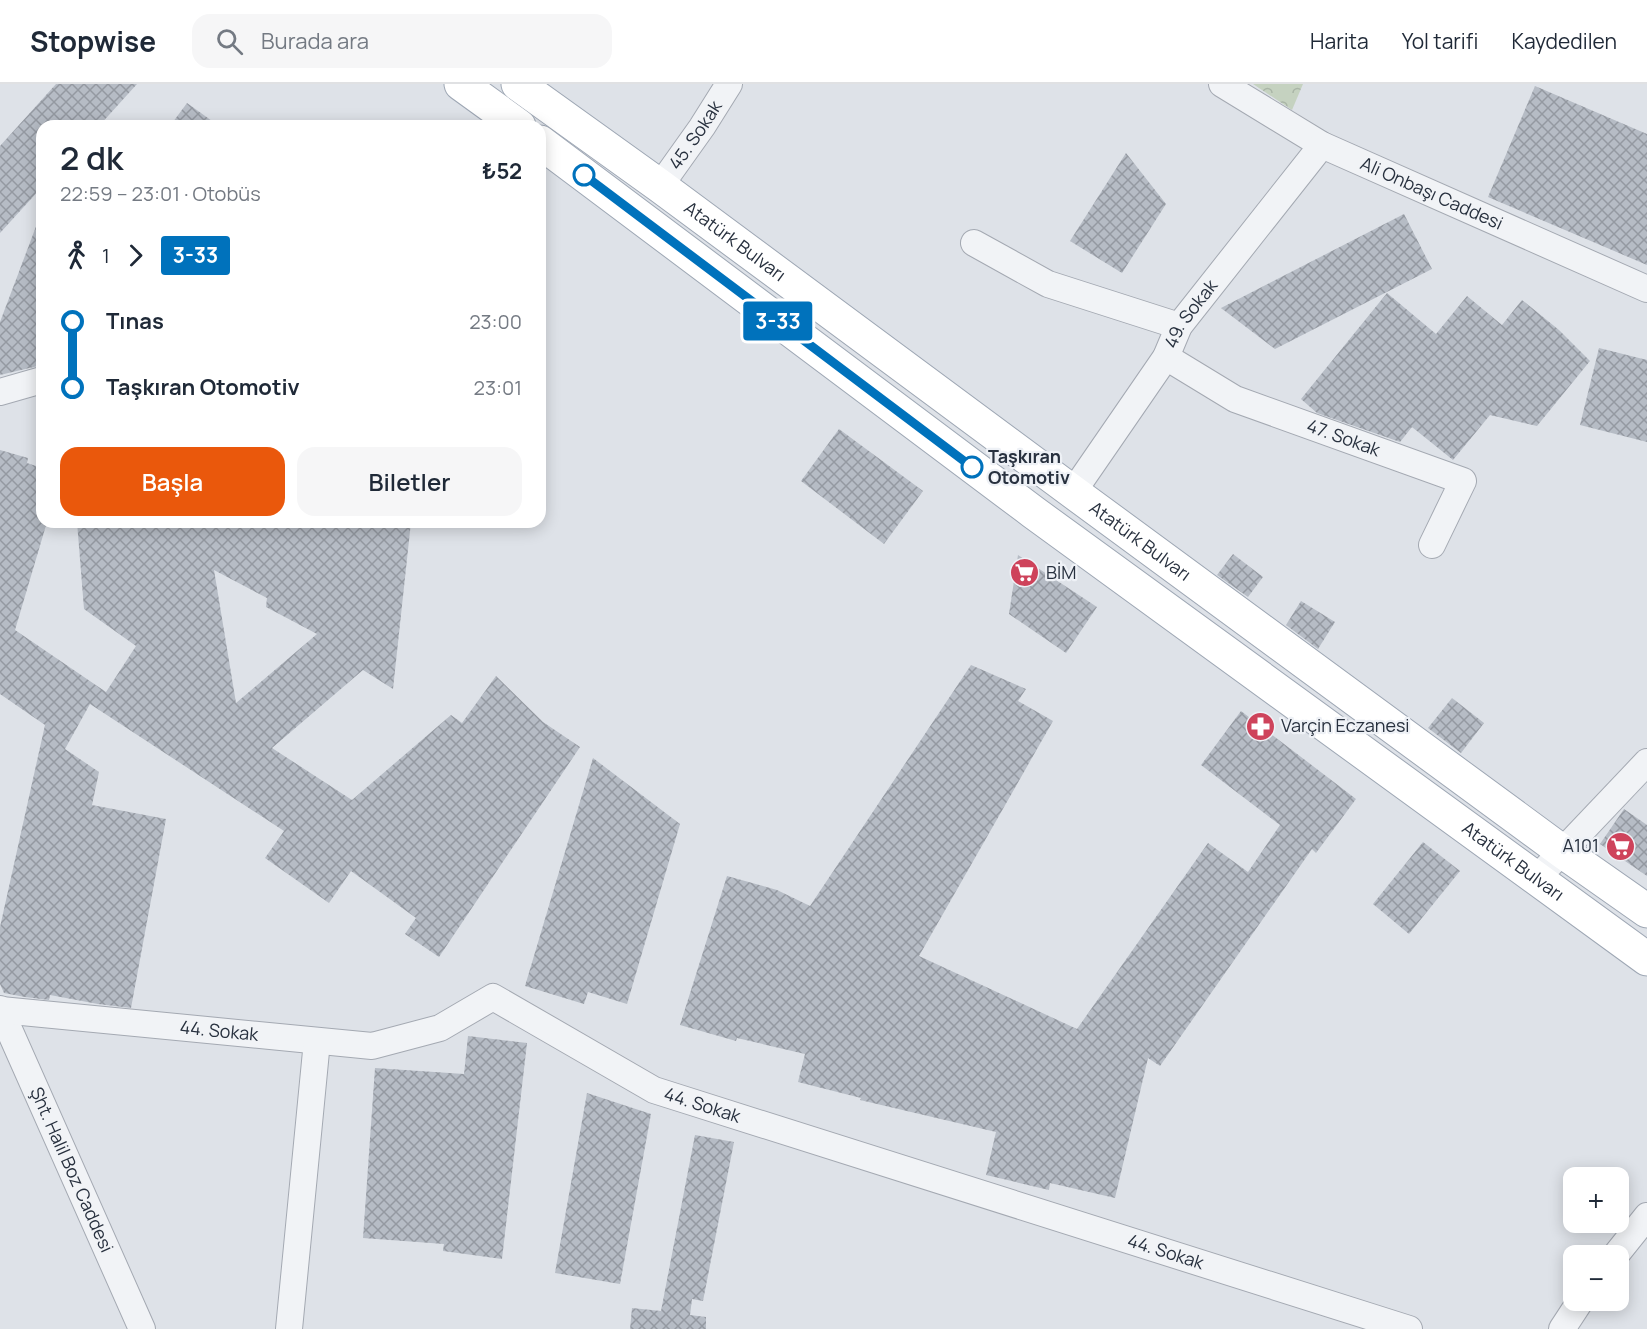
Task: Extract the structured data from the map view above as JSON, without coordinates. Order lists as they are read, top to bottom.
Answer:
{
  "streets": {
    "main road": ["Atatürk Bulvarı"],
    "street": [
      "45. Sokak",
      "Ali Onbaşı Caddesi",
      "49. Sokak",
      "47. Sokak",
      "44. Sokak",
      "Şht. Halil Boz Caddesi"
    ]
  },
  "crossings": [
    ["45. Sokak", "Atatürk Bulvarı"],
    ["Ali Onbaşı Caddesi", "49. Sokak"],
    ["Atatürk Bulvarı", "49. Sokak"],
    ["49. Sokak", "47. Sokak"],
    ["44. Sokak", "Şht. Halil Boz Caddesi"]
  ],
  "places": {
    "other": ["Taşkıran Otomotiv"],
    "supermarket": ["BİM", "A101"],
    "pharmacy": ["Varçin Eczanesi"]
  },
  "lines": ["bus line 3-33"],
  "page": {
    "header": "Stopwise",
    "search": "Burada ara",
    "nav": ["Harita", "Yol tarifi", "Kaydedilen"],
    "on_map": "3-33",
    "heading": ["2 dk", "22:59 – 23:01 · Otobüs", "₺52"],
    "legs": ["1", "3-33"],
    "list": [
      {
        "name": "Tınas",
        "value": "23:00"
      },
      {
        "name": "Taşkıran Otomotiv",
        "value": "23:01"
      }
    ],
    "buttons": ["Başla", "Biletler"],
    "map_buttons": ["+", "−"]
  }
}
